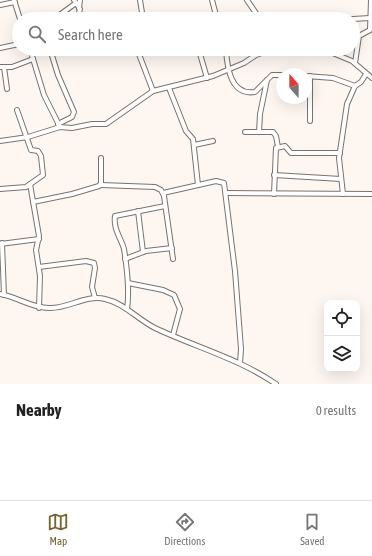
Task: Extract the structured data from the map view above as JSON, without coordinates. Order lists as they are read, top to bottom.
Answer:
{
  "north": "top",
  "page": {
    "search": "Search here",
    "heading": ["Nearby", "0 results"],
    "nav": ["Map", "Directions", "Saved"]
  }
}
